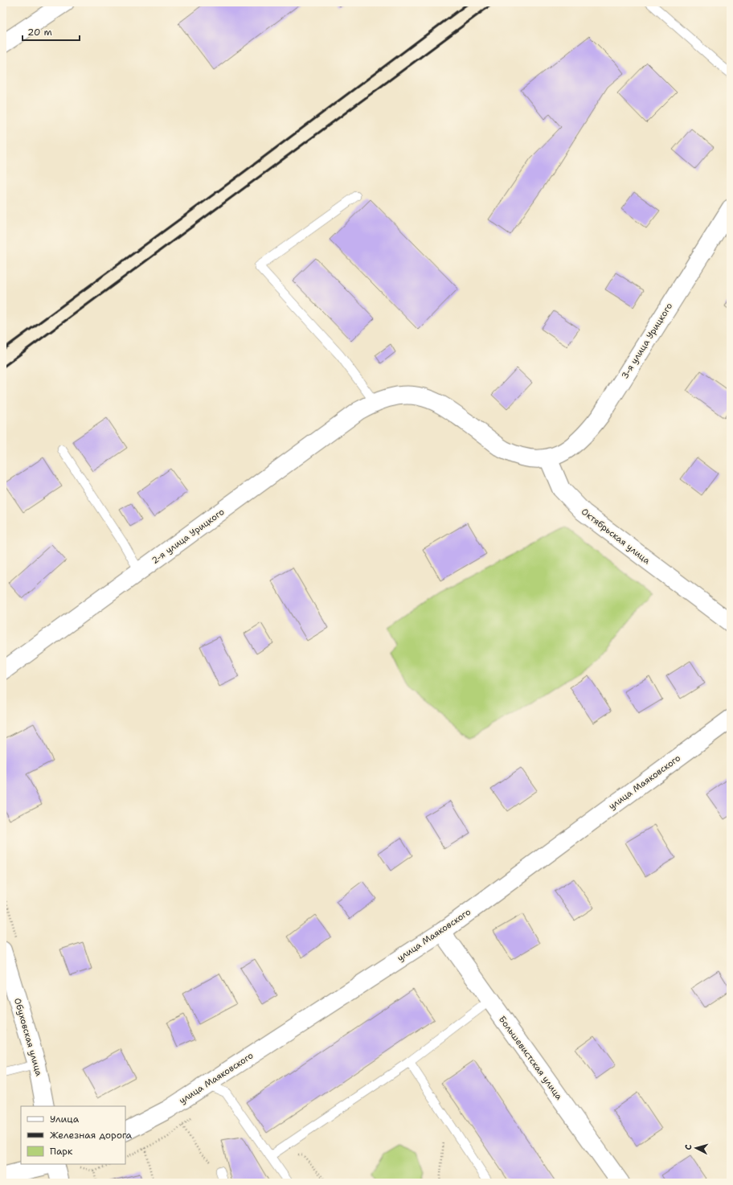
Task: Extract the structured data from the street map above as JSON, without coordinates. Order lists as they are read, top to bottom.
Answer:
{
  "streets": {
    "street": [
      "3-я улица Урицкого",
      "2-я улица Урицкого",
      "Октябрьская улица",
      "улица Маяковского",
      "Обуховская улица",
      "Большевистская улица"
    ]
  },
  "crossings": [
    ["3-я улица Урицкого", "Октябрьская улица"],
    ["улица Маяковского", "Большевистская улица"]
  ],
  "legend": ["Улица", "Железная дорога", "Парк"],
  "scale_bar": "20 m",
  "north": "left"
}
